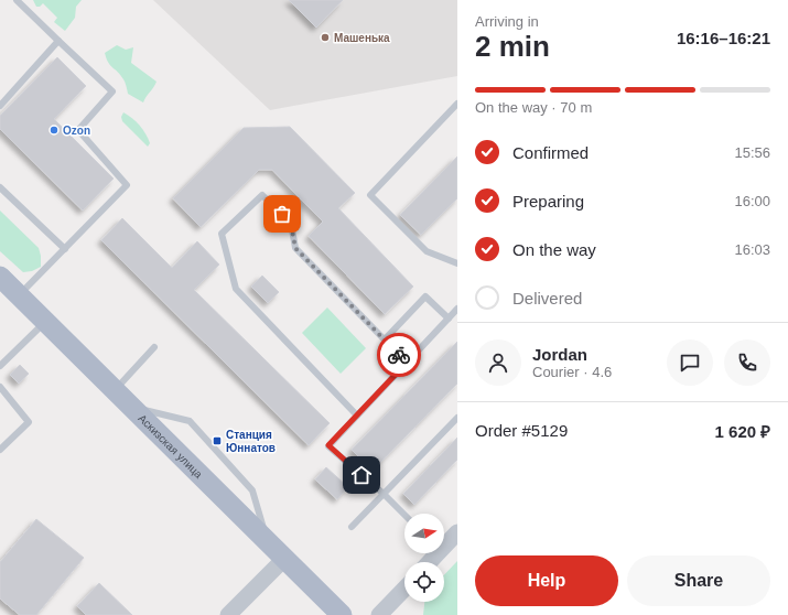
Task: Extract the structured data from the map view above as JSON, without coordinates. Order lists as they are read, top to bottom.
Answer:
{
  "streets": {
    "main road": ["Аскизская улица"]
  },
  "places": {
    "other": ["Машенька", "Ozon"],
    "transit": ["Станция Юннатов"]
  },
  "north": "right",
  "page": {
    "heading": ["2 min", "Arriving in", "16:16–16:21"],
    "panel": [
      "Jordan",
      "Courier · 4.6",
      "Order #5129",
      "1 620 ₽"
    ],
    "bar": "On the way · 70 m",
    "list": [
      ["Confirmed", "15:56"],
      ["Preparing", "16:00"],
      ["On the way", "16:03"],
      "Delivered"
    ],
    "buttons": ["Help", "Share"]
  }
}
